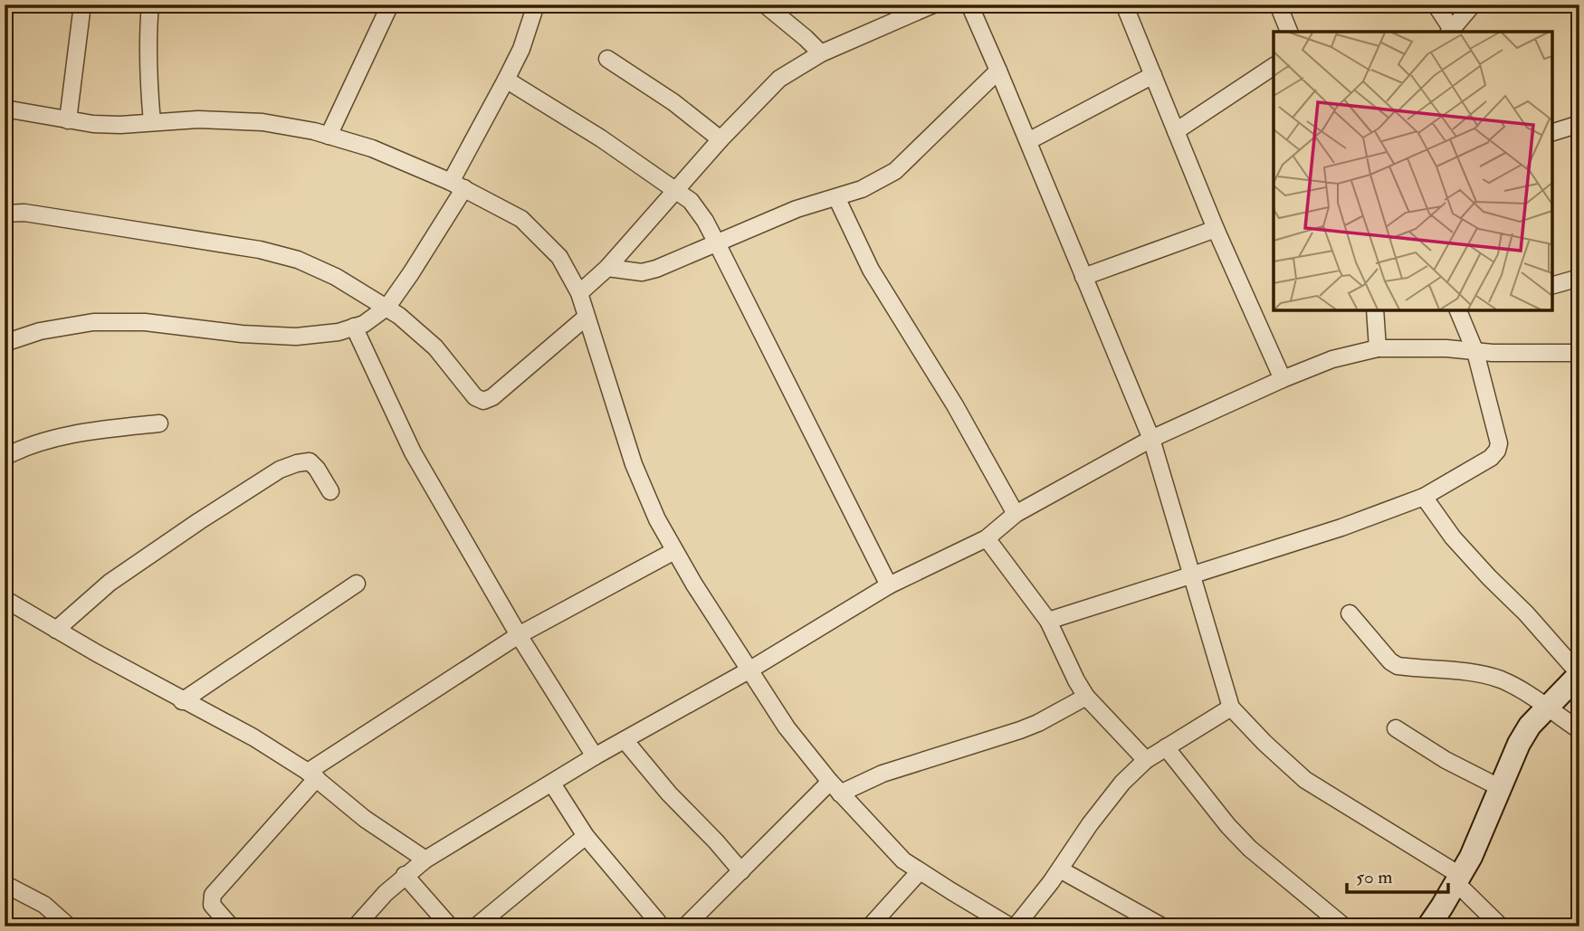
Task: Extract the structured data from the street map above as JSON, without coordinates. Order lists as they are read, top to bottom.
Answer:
{
  "scale_bar": "50 m"
}
